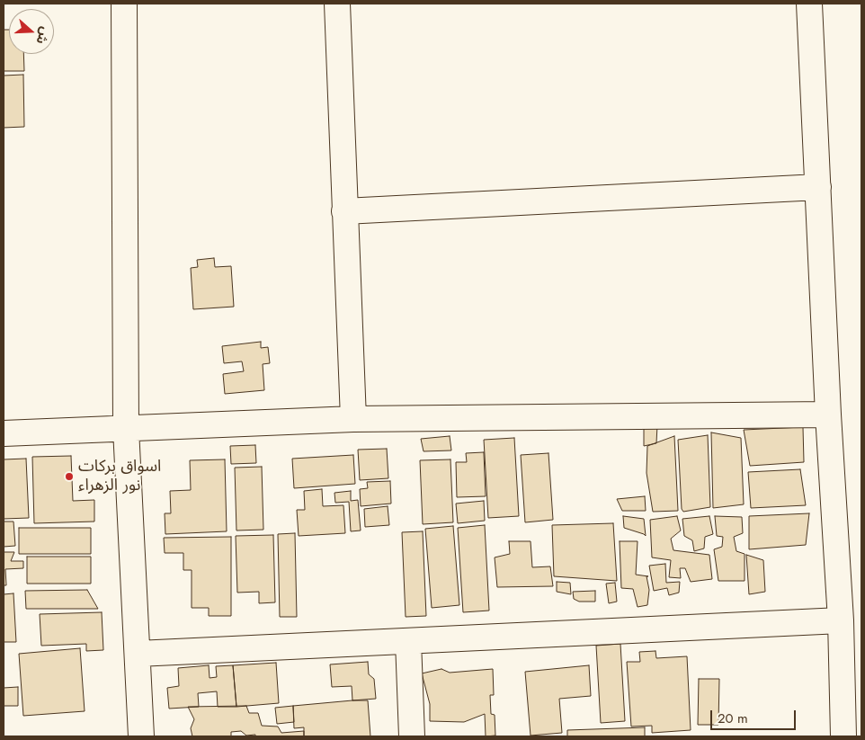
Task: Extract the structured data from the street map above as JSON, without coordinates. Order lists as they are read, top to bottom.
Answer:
{
  "places": ["اسواق بركات نور الزهراء"],
  "scale_bar": "20 m",
  "north": "right"
}
